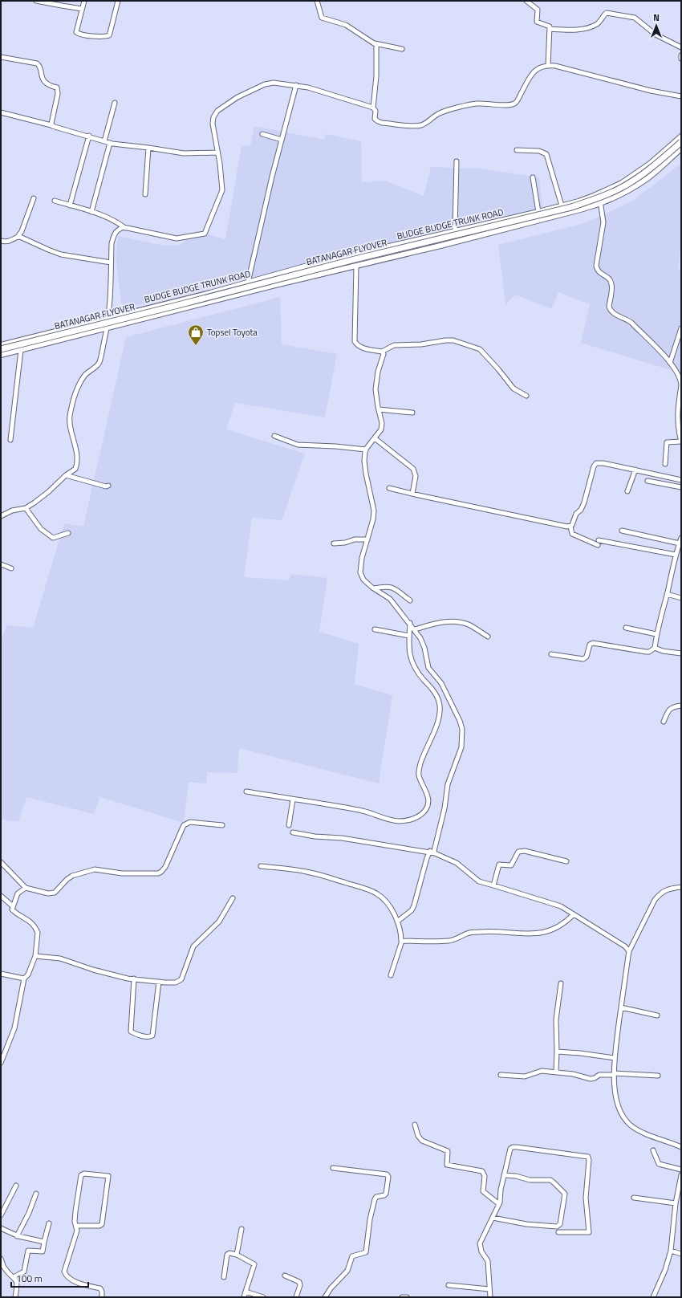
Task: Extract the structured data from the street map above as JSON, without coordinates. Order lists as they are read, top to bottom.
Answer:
{
  "streets": {
    "main road": ["BATANAGAR FLYOVER"],
    "street": ["BUDGE BUDGE TRUNK ROAD"]
  },
  "places": {
    "shop": ["Topsel Toyota"]
  },
  "scale_bar": "100 m",
  "north": "top"
}
